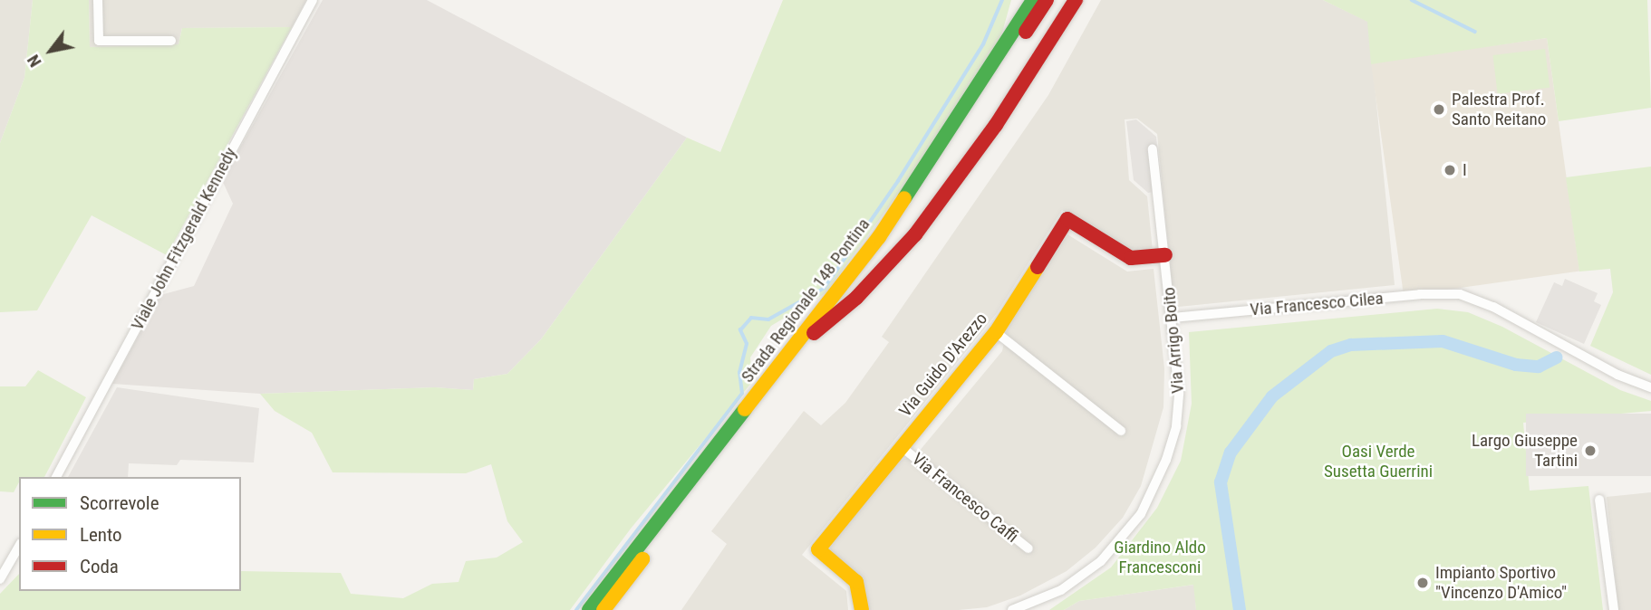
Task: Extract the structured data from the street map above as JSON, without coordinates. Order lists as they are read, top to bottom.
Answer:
{
  "streets": {
    "main road": ["Strada Regionale 148 Pontina", "Via Guido D'Arezzo"],
    "street": [
      "Viale John Fitzgerald Kennedy",
      "Via Francesco Cilea",
      "Via Arrigo Boito",
      "Via Francesco Caffi"
    ]
  },
  "crossings": [
    ["Via Francesco Cilea", "Via Arrigo Boito"],
    ["Via Arrigo Boito", "Via Guido D'Arezzo"],
    ["Via Guido D'Arezzo", "Via Francesco Caffi"]
  ],
  "parks": ["Oasi Verde Susetta Guerrini", "Giardino Aldo Francesconi"],
  "places": [
    "Palestra Prof. Santo Reitano",
    "I",
    "Largo Giuseppe Tartini",
    "Impianto Sportivo \"Vincenzo D'Amico\""
  ],
  "legend": ["Scorrevole", "Lento", "Coda"],
  "north": "bottom left"
}
